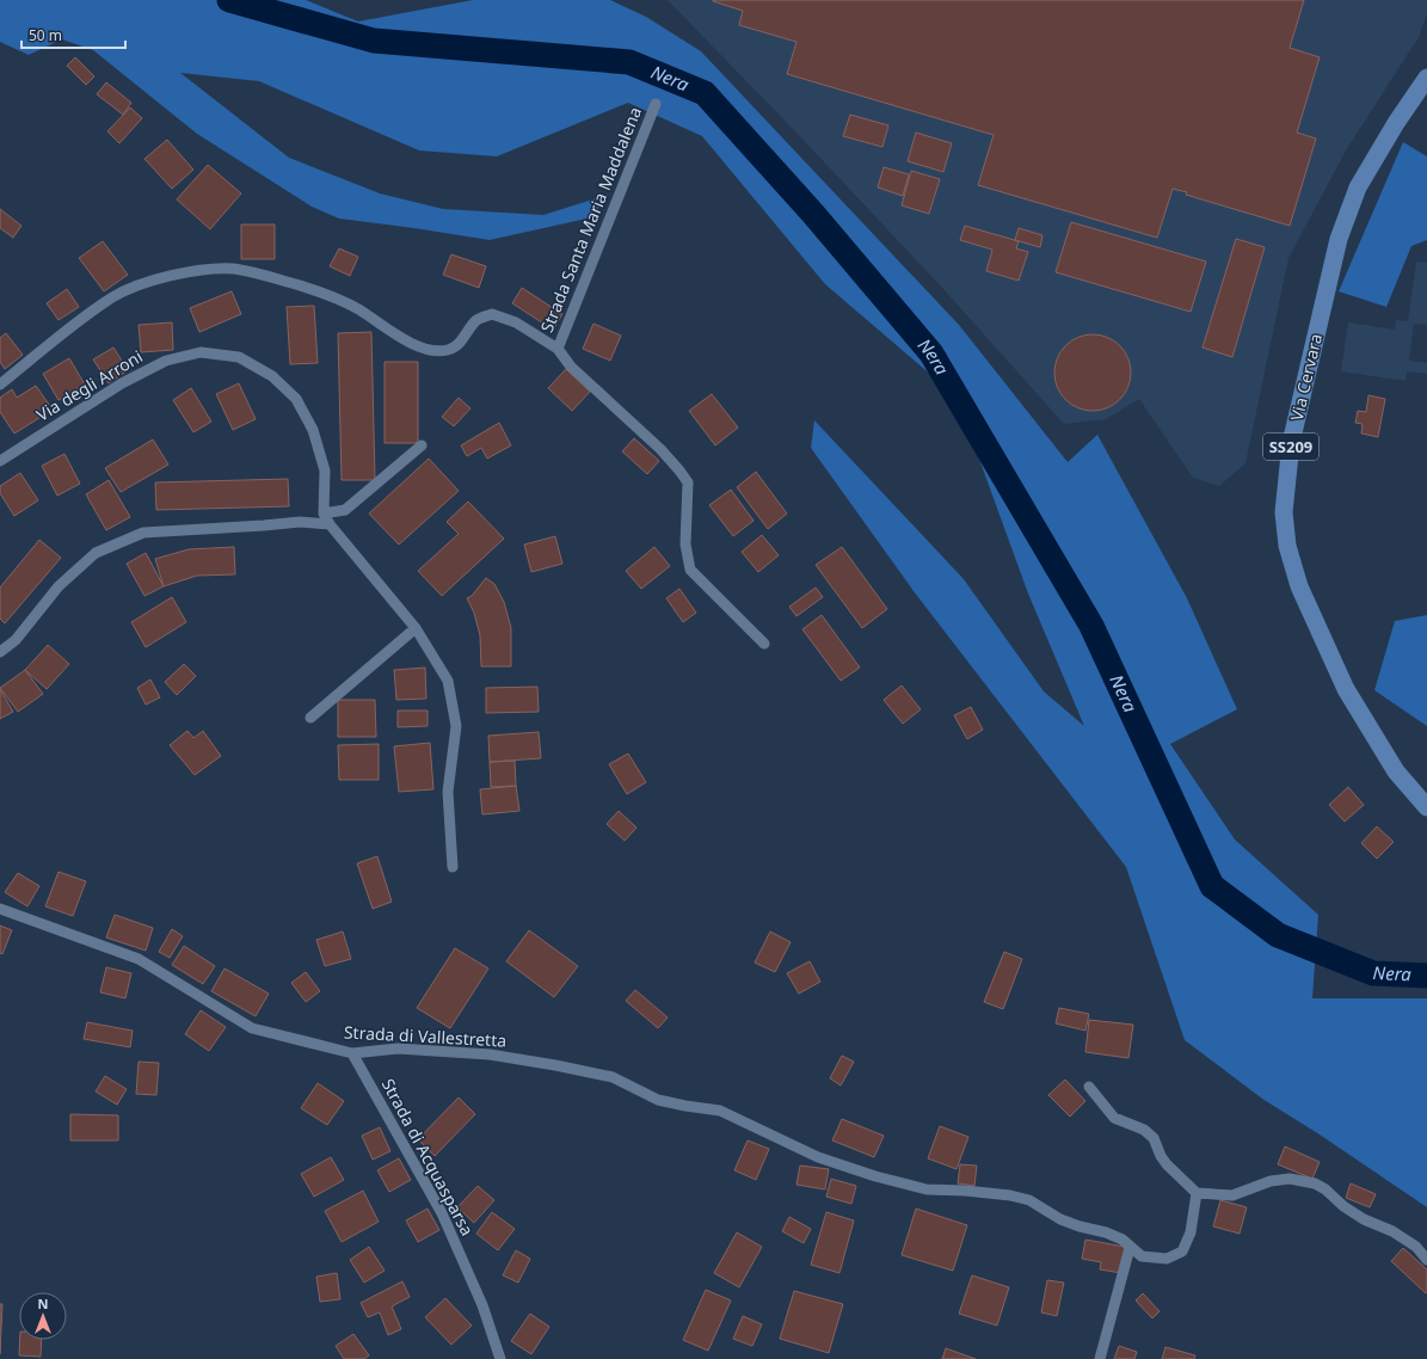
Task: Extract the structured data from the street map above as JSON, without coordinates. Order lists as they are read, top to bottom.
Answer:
{
  "streets": {
    "main road": ["Via Cervara", "SS209"],
    "street": [
      "Strada Santa Maria Maddalena",
      "Via degli Arroni",
      "Strada di Vallestretta",
      "Strada di Acquasparsa"
    ]
  },
  "crossings": [
    ["Strada di Vallestretta", "Strada di Acquasparsa"]
  ],
  "water": ["Nera"],
  "scale_bar": "50 m",
  "north": "top"
}
